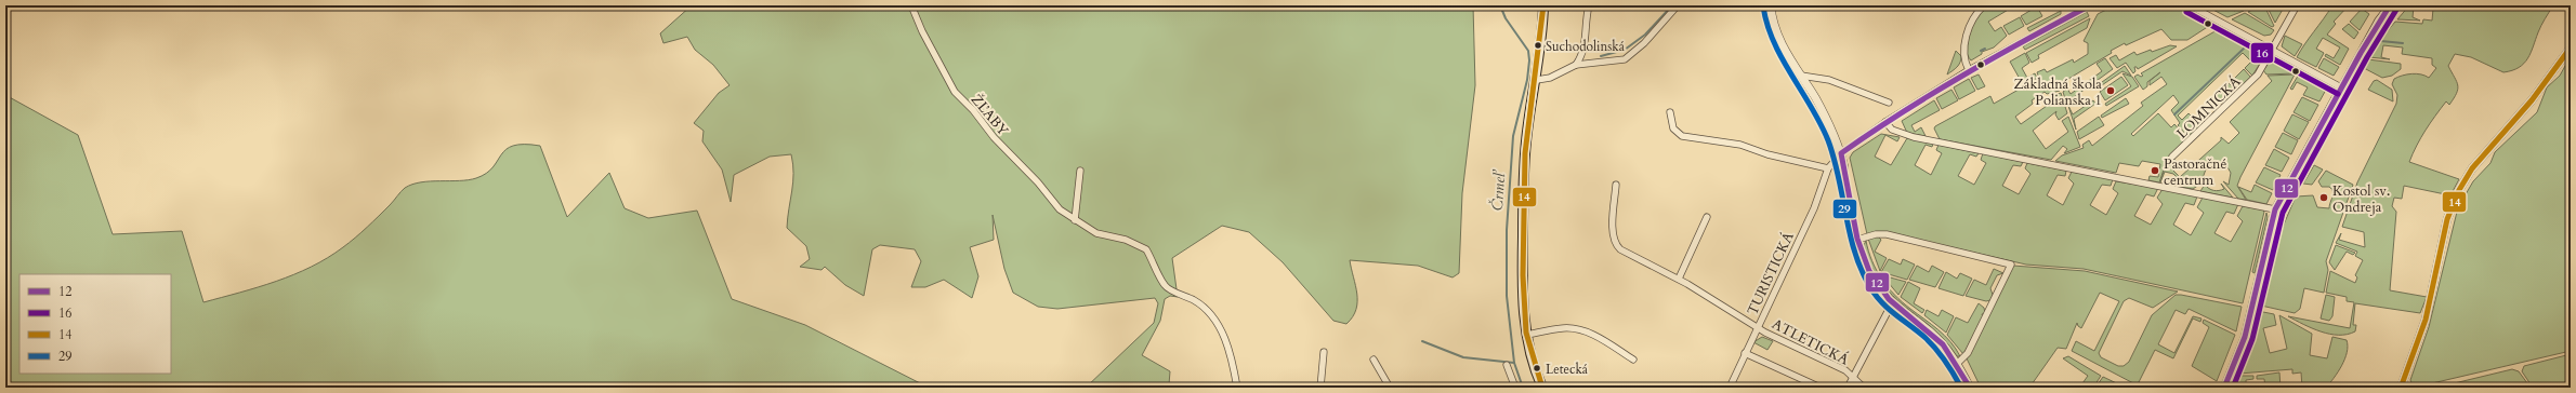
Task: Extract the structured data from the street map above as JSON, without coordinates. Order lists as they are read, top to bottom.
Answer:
{
  "streets": {
    "street": [
      "LOMNICKÁ",
      "ŽĽABY",
      "TURISTICKÁ",
      "ATLETICKÁ"
    ]
  },
  "crossings": [
    ["TURISTICKÁ", "ATLETICKÁ"]
  ],
  "water": ["Črmeľ"],
  "places": [
    "Suchodolinská",
    "Základná škola Polianska 1",
    "Pastoračné centrum",
    "Kostol sv. Ondreja",
    "Letecká"
  ],
  "lines": [
    "transit line 12",
    "transit line 14",
    "transit line 29",
    "transit line 16"
  ],
  "legend": [
    "12",
    "16",
    "14",
    "29"
  ]
}
